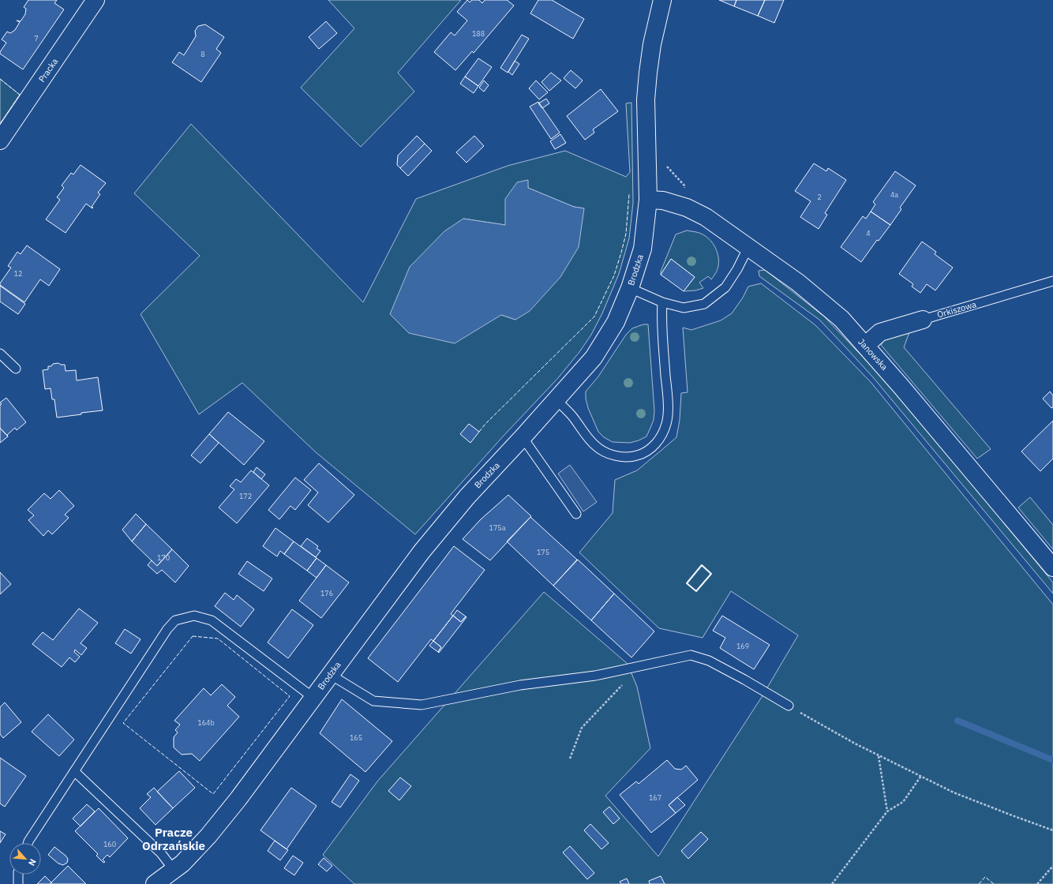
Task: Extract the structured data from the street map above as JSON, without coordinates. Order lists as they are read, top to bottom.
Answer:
{
  "streets": {
    "street": [
      "Pracka",
      "Brodzka",
      "Orkiszowa",
      "Janowska"
    ]
  },
  "crossings": [
    ["Brodzka", "Janowska"],
    ["Orkiszowa", "Janowska"]
  ],
  "districts": ["Pracze Odrzańskie"],
  "house_numbers": [
    "188",
    "7",
    "8",
    "4a",
    "2",
    "4",
    "12",
    "172",
    "175a",
    "175",
    "170",
    "176",
    "169",
    "164b",
    "165",
    "167",
    "160"
  ],
  "north": "bottom right"
}
